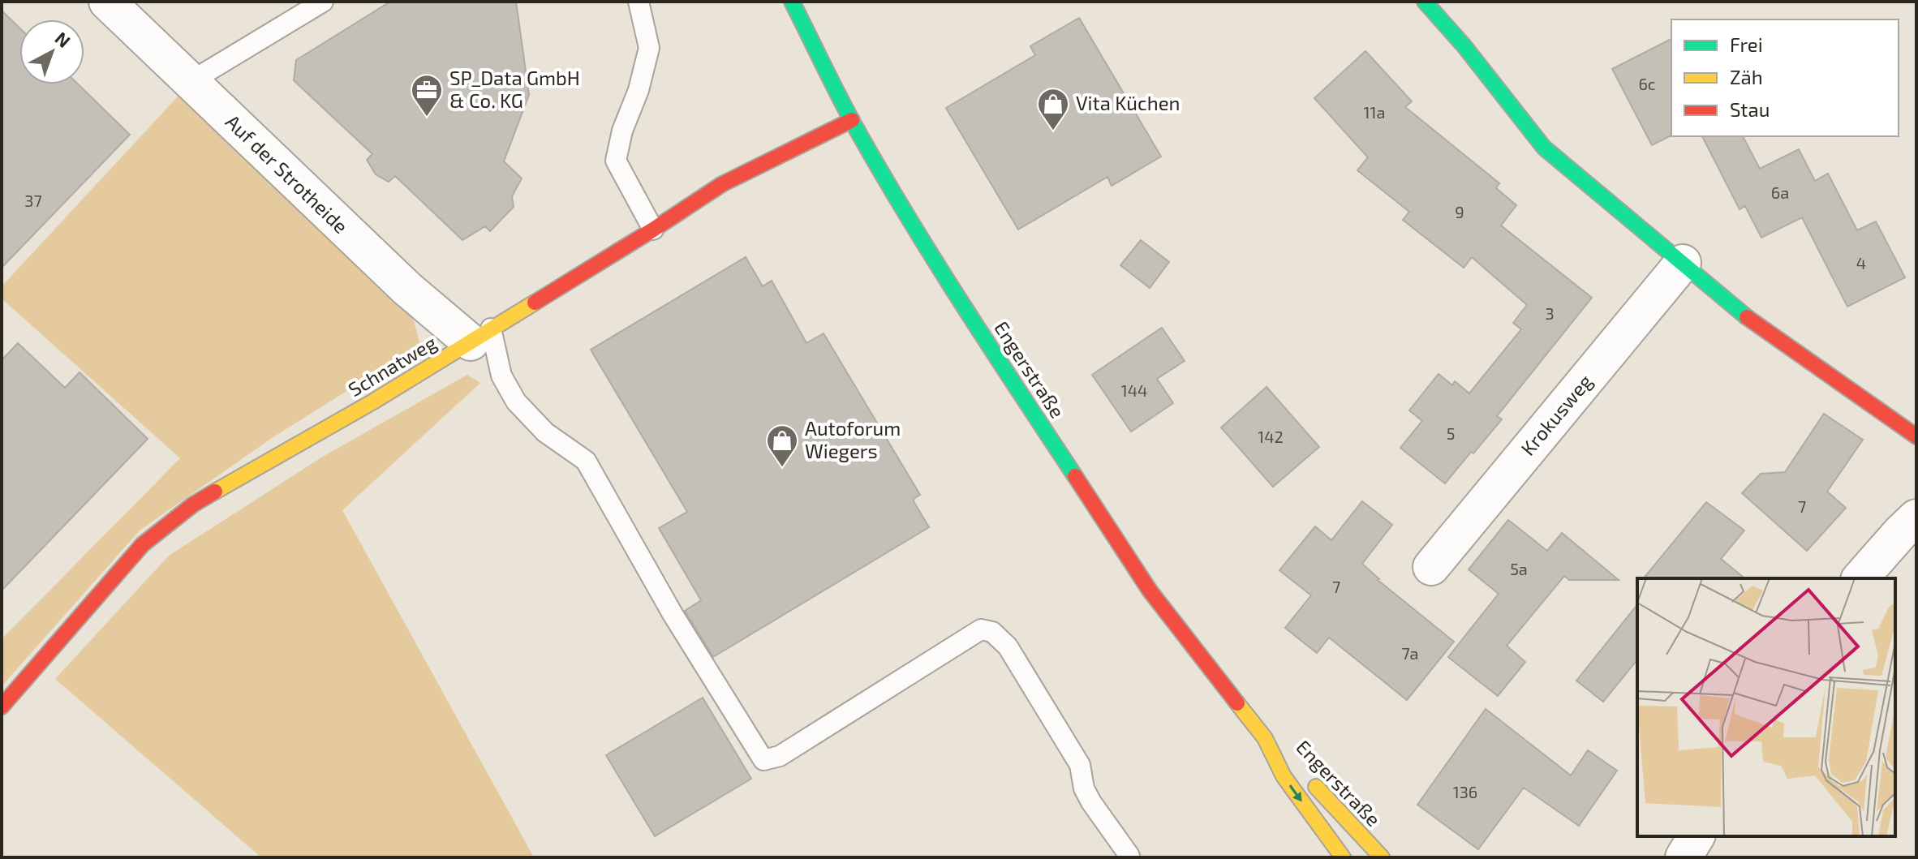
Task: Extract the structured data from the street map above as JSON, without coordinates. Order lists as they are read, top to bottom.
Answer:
{
  "streets": {
    "street": [
      "Auf der Strotheide",
      "Schnatweg",
      "Engerstraße",
      "Krokusweg"
    ]
  },
  "crossings": [
    ["Auf der Strotheide", "Schnatweg"],
    ["Schnatweg", "Engerstraße"]
  ],
  "places": {
    "office": ["SP_Data GmbH & Co. KG"],
    "shop": ["Vita Küchen", "Autoforum Wiegers"]
  },
  "house_numbers": [
    "6c",
    "11a",
    "6a",
    "37",
    "9",
    "4",
    "3",
    "144",
    "5",
    "142",
    "7",
    "5a",
    "7",
    "7a",
    "136"
  ],
  "legend": ["Frei", "Zäh", "Stau"],
  "north": "top right"
}
